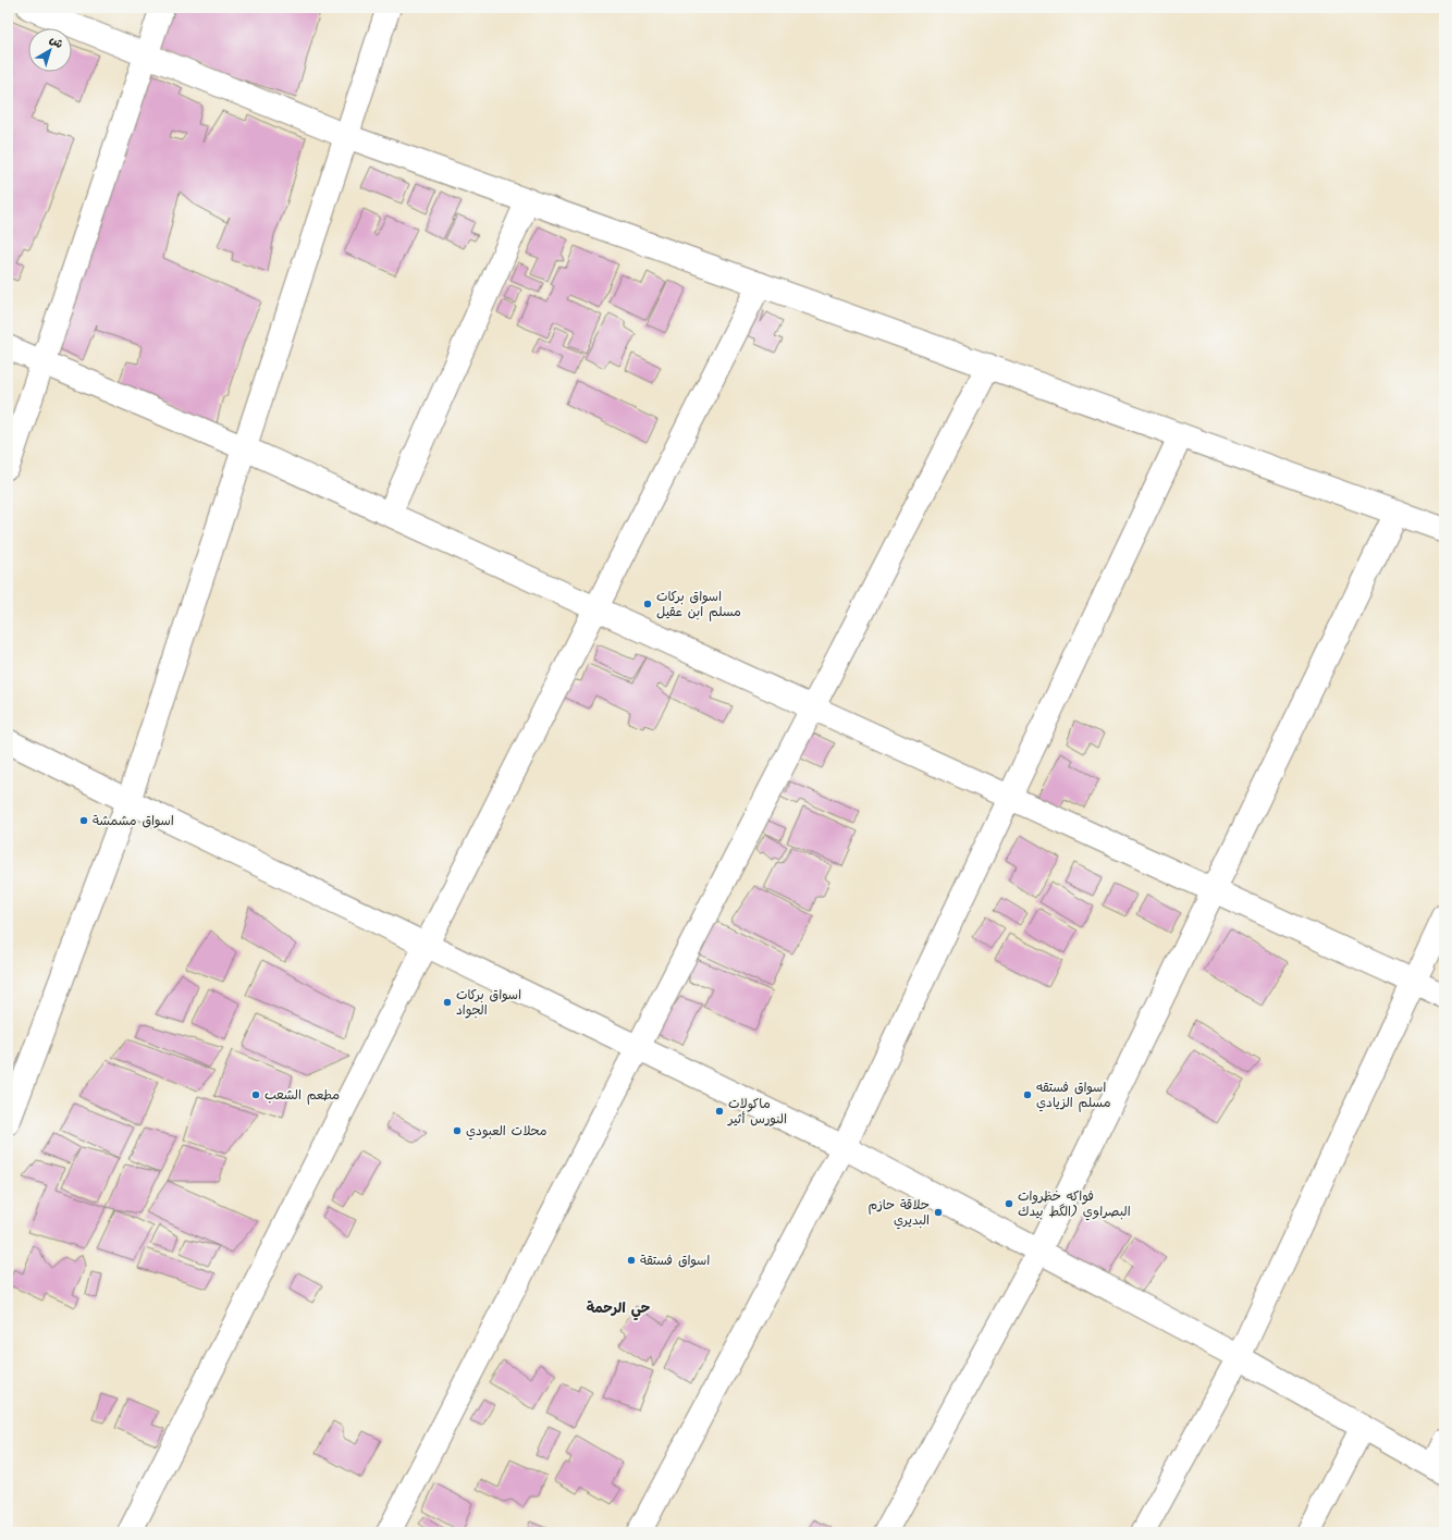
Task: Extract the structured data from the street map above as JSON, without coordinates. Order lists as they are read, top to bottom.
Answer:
{
  "districts": ["حي الرحمة"],
  "places": [
    "اسواق بركات مسلم ابن عقيل",
    "اسواق مشمشة",
    "اسواق بركات الجواد",
    "مطعم الشعب",
    "اسواق فستقه مسلم الزيادي",
    "ماكولات النورس أثير",
    "محلات العبودي",
    "فواكه خظروات البصراوي (الگط بيدك",
    "حلاقة حازم البديري",
    "اسواق فستقة"
  ],
  "north": "top right"
}
